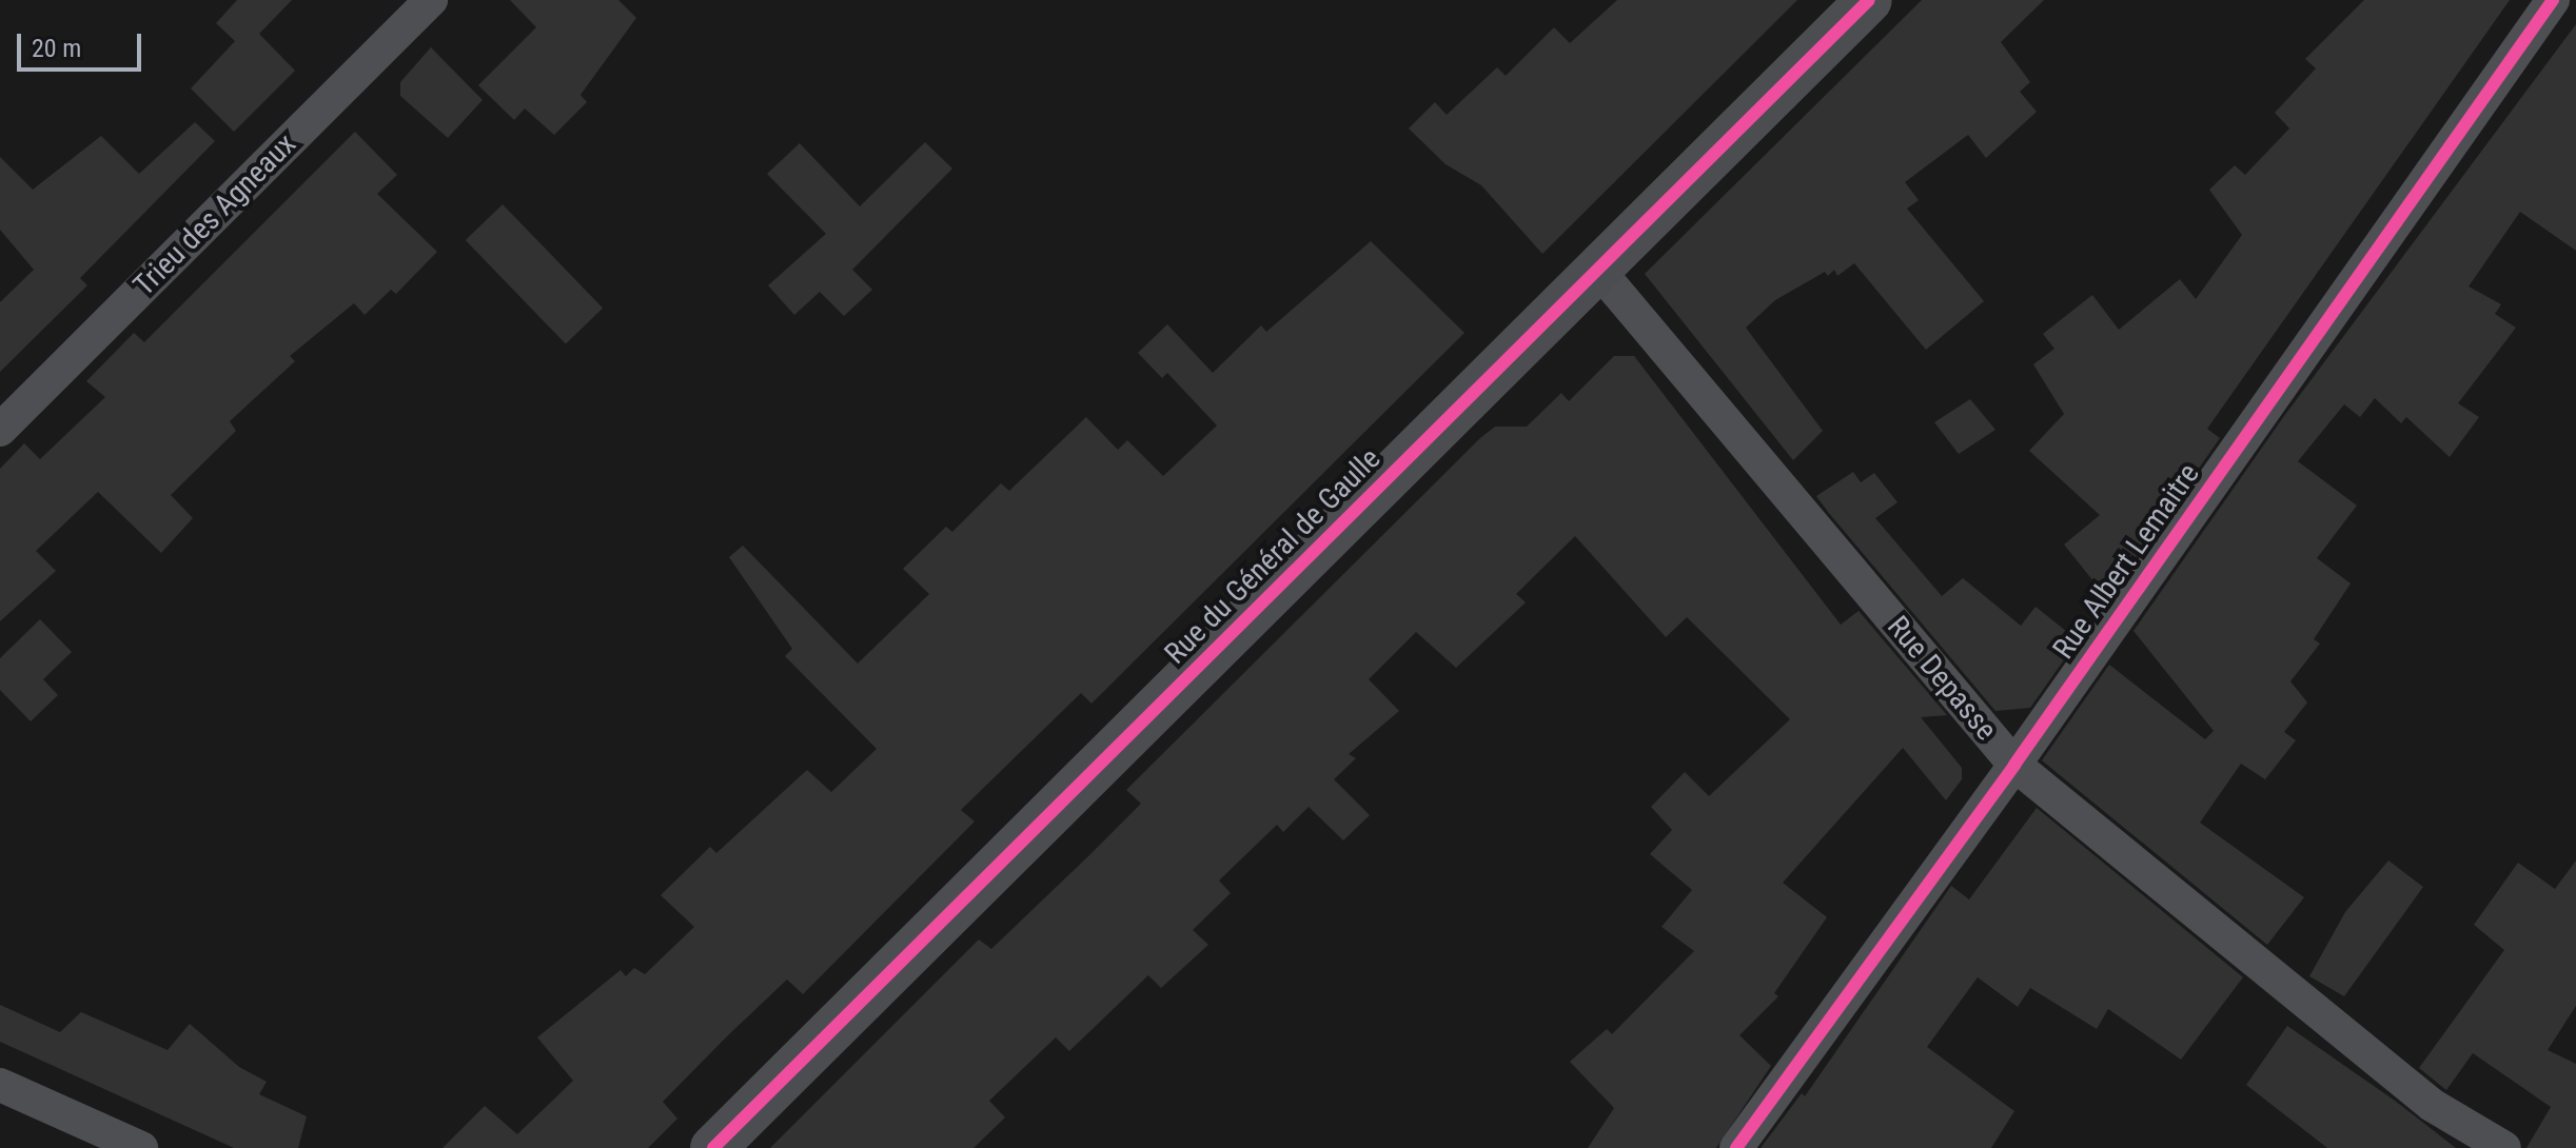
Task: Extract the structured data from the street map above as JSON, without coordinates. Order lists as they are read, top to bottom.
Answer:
{
  "streets": {
    "main road": ["Rue du Général de Gaulle"],
    "street": ["Trieu des Agneaux", "Rue Albert Lemaitre", "Rue Depasse"]
  },
  "crossings": [
    ["Rue du Général de Gaulle", "Rue Depasse"],
    ["Rue Albert Lemaitre", "Rue Depasse"]
  ],
  "scale_bar": "20 m"
}
